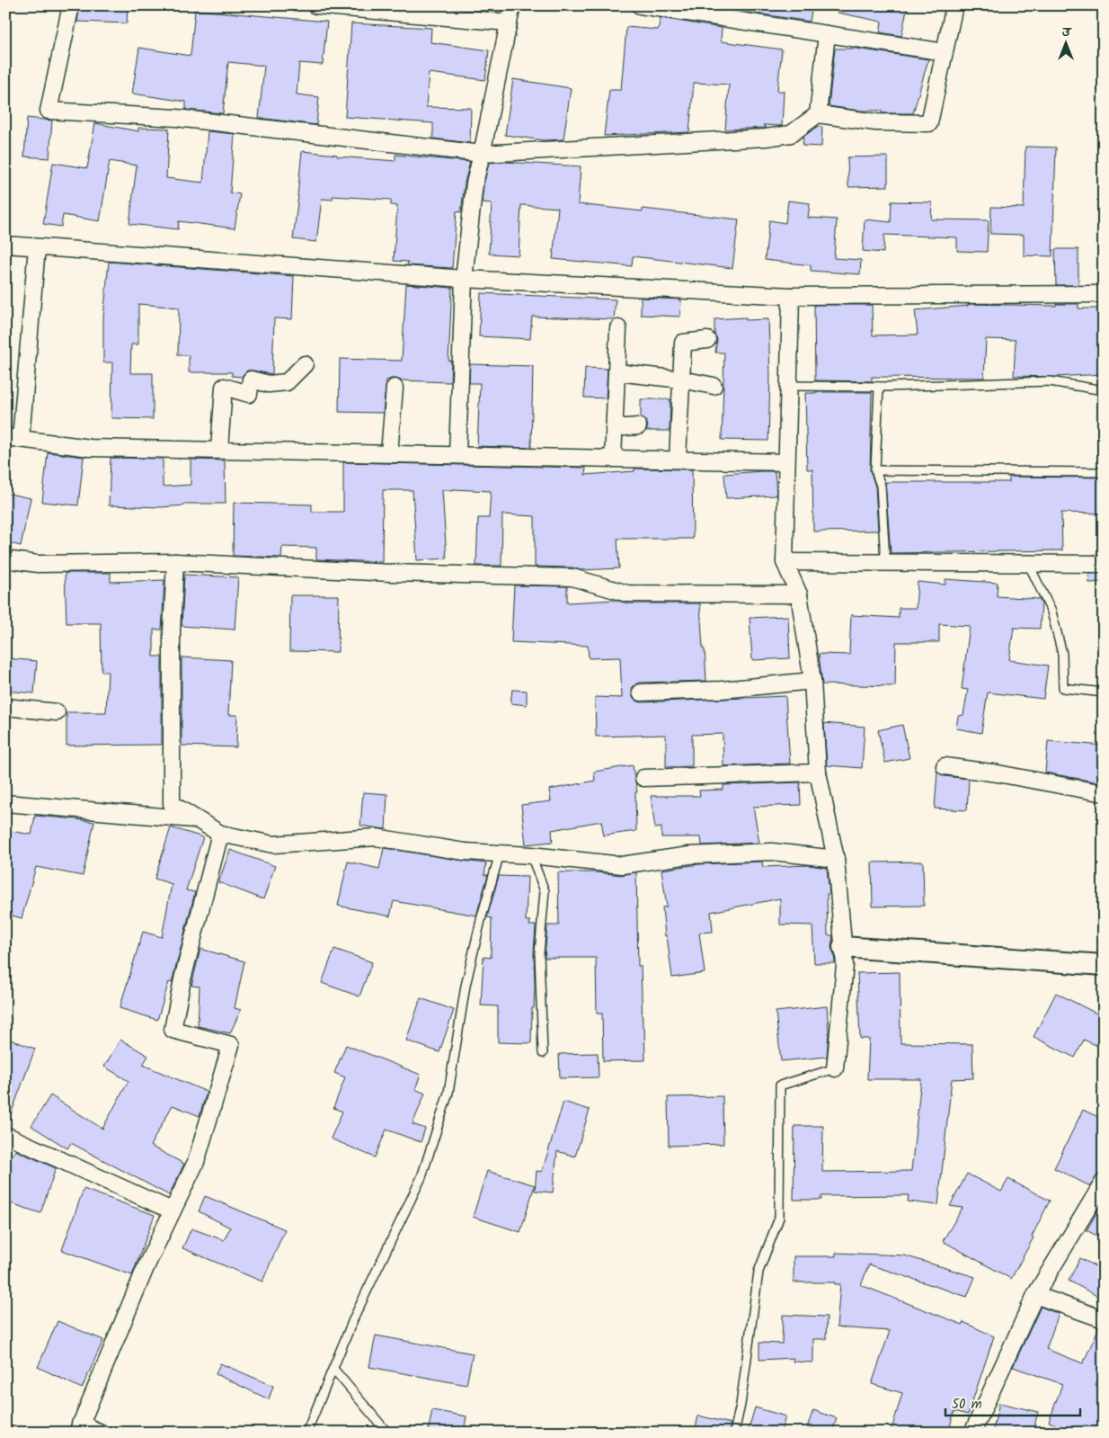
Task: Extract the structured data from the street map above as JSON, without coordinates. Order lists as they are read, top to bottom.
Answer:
{
  "scale_bar": "50 m",
  "north": "top"
}
